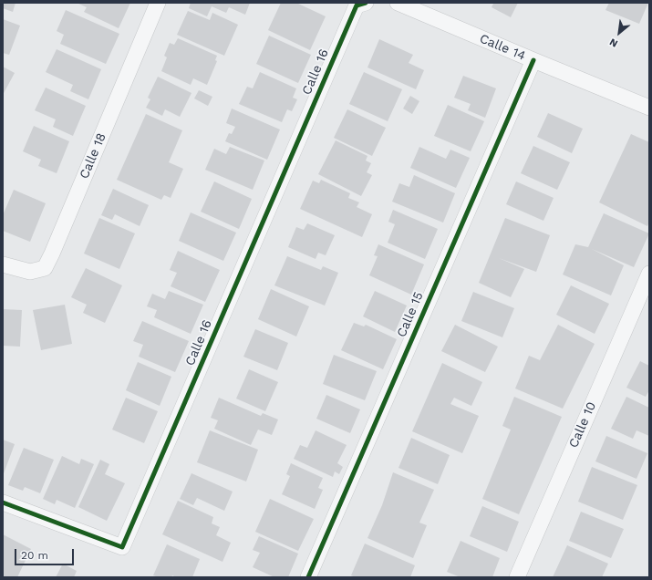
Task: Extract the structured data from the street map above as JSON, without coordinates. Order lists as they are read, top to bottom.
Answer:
{
  "streets": {
    "street": [
      "Calle 14",
      "Calle 16",
      "Calle 18",
      "Calle 15",
      "Calle 10"
    ]
  },
  "crossings": [
    ["Calle 14", "Calle 15"]
  ],
  "scale_bar": "20 m",
  "north": "bottom left"
}
